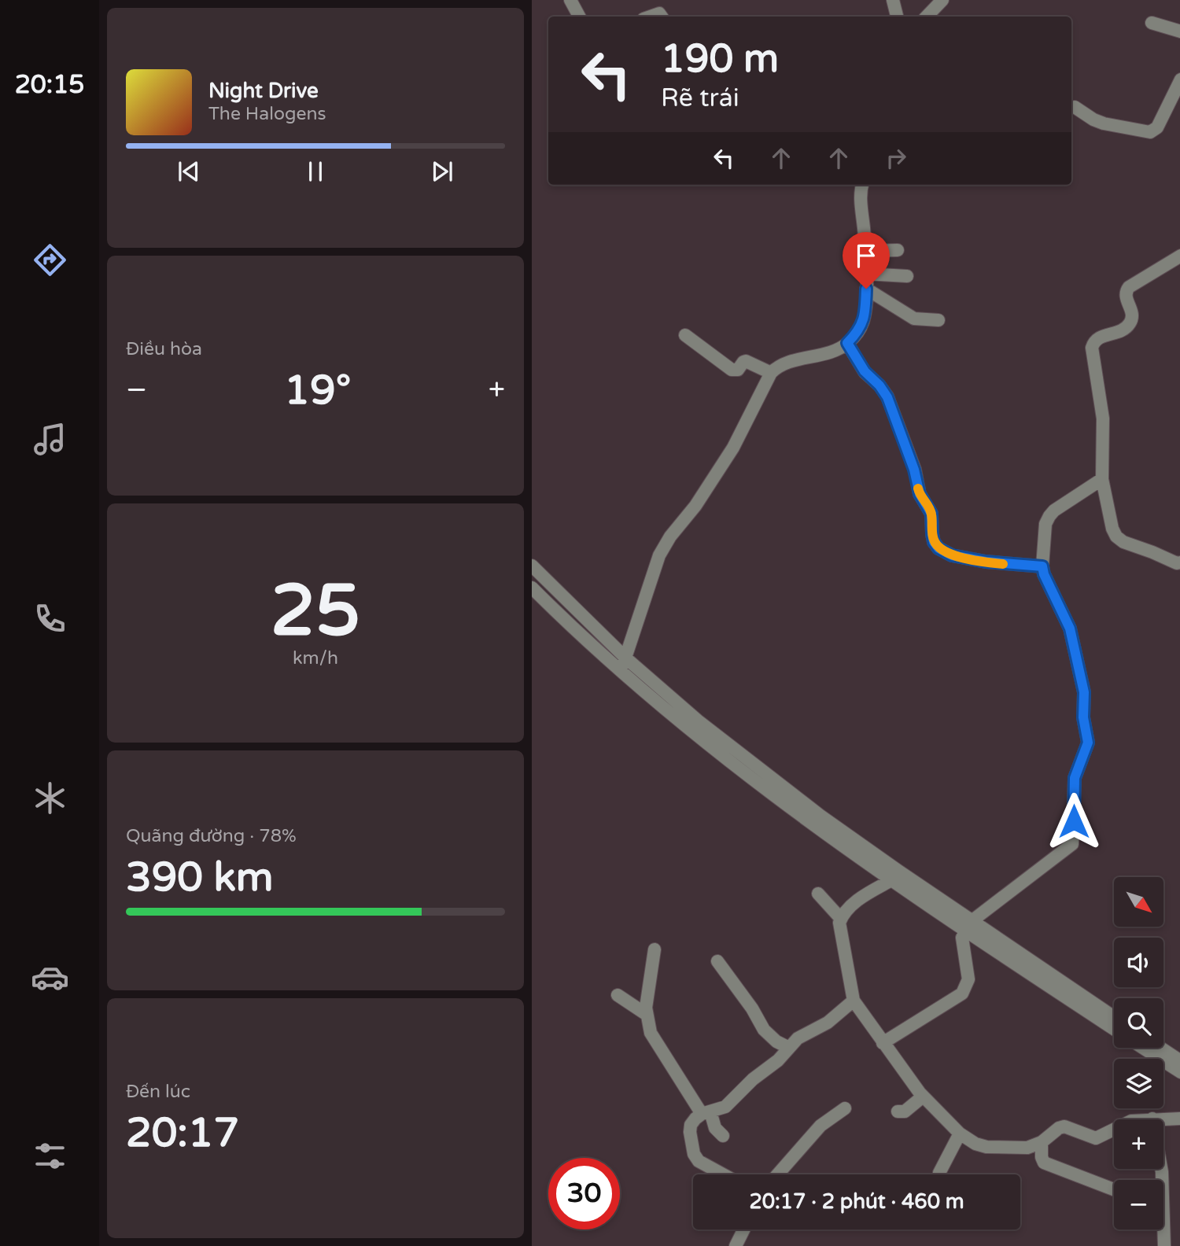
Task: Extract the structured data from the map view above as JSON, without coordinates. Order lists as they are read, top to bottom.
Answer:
{
  "north": "bottom right",
  "page": {
    "tabs": "20:15",
    "turn": ["190 m", "Rẽ trái"],
    "song": ["Night Drive", "The Halogens"],
    "tile": [
      "Điều hòa",
      ["25", "km/h"],
      ["Quãng đường · 78%", "390 km"],
      ["Đến lúc", "20:17"]
    ],
    "heat": ["−", "19°", "+"],
    "map_buttons": ["+", "−"],
    "limit": "30",
    "trip": "20:17 · 2 phút · 460 m"
  }
}
